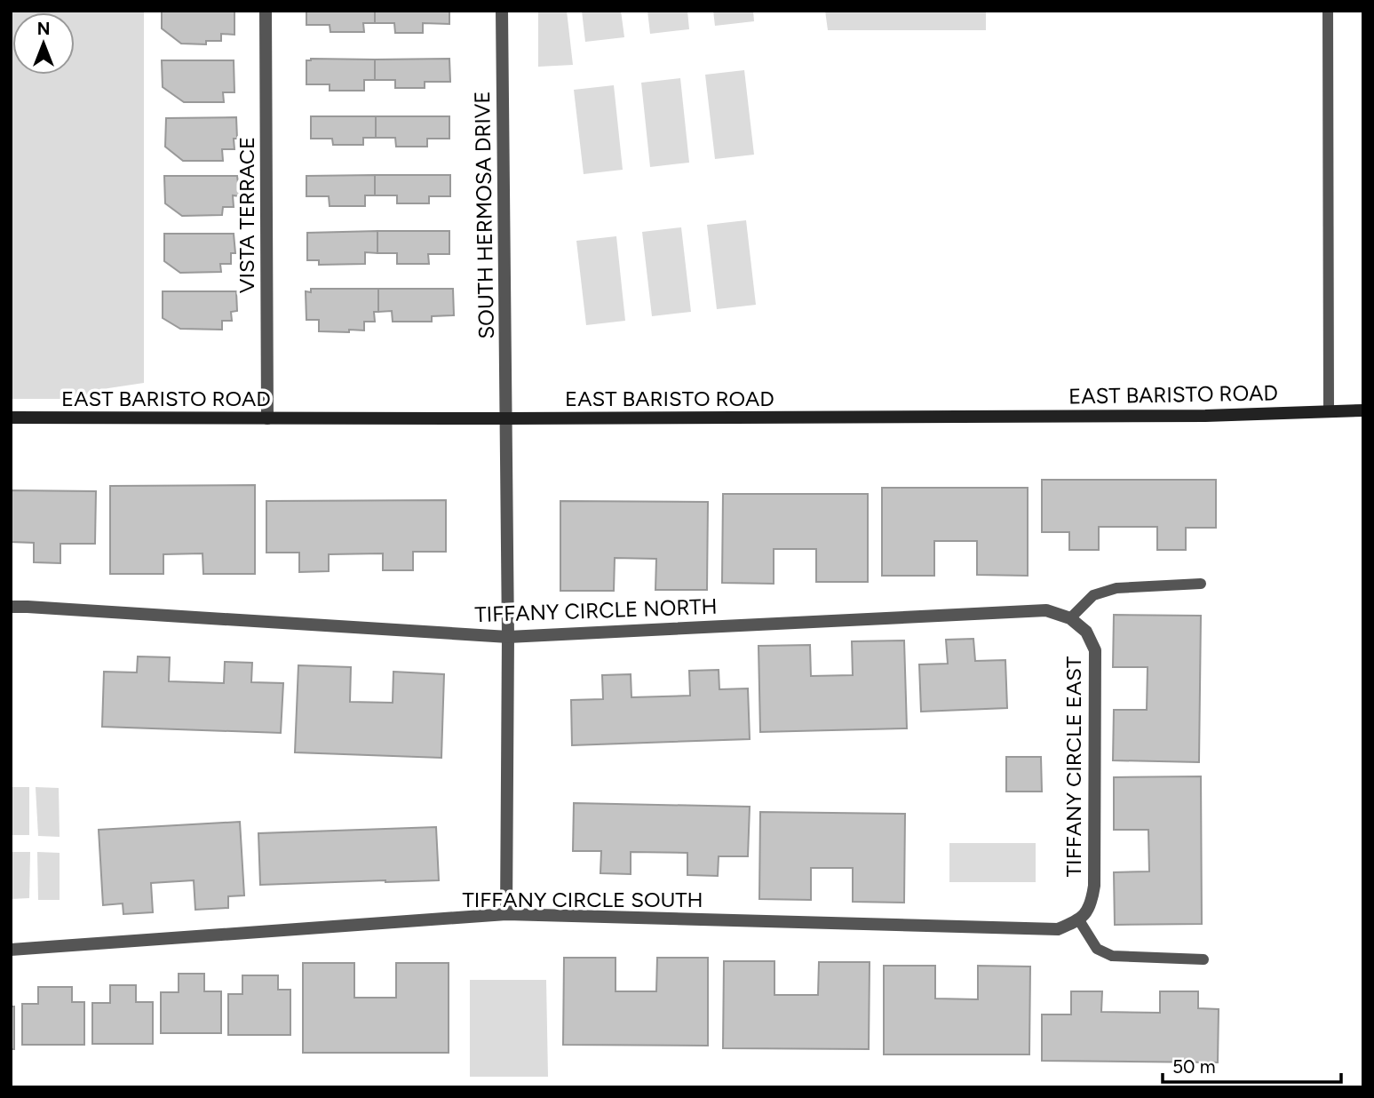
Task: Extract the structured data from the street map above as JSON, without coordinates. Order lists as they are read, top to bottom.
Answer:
{
  "streets": {
    "street": [
      "VISTA TERRACE",
      "SOUTH HERMOSA DRIVE",
      "EAST BARISTO ROAD",
      "TIFFANY CIRCLE NORTH",
      "TIFFANY CIRCLE EAST",
      "TIFFANY CIRCLE SOUTH"
    ]
  },
  "crossings": [
    ["VISTA TERRACE", "EAST BARISTO ROAD"],
    ["SOUTH HERMOSA DRIVE", "EAST BARISTO ROAD"],
    ["SOUTH HERMOSA DRIVE", "TIFFANY CIRCLE NORTH"],
    ["SOUTH HERMOSA DRIVE", "TIFFANY CIRCLE SOUTH"],
    ["TIFFANY CIRCLE NORTH", "TIFFANY CIRCLE EAST"],
    ["TIFFANY CIRCLE EAST", "TIFFANY CIRCLE SOUTH"]
  ],
  "scale_bar": "50 m",
  "north": "top"
}
